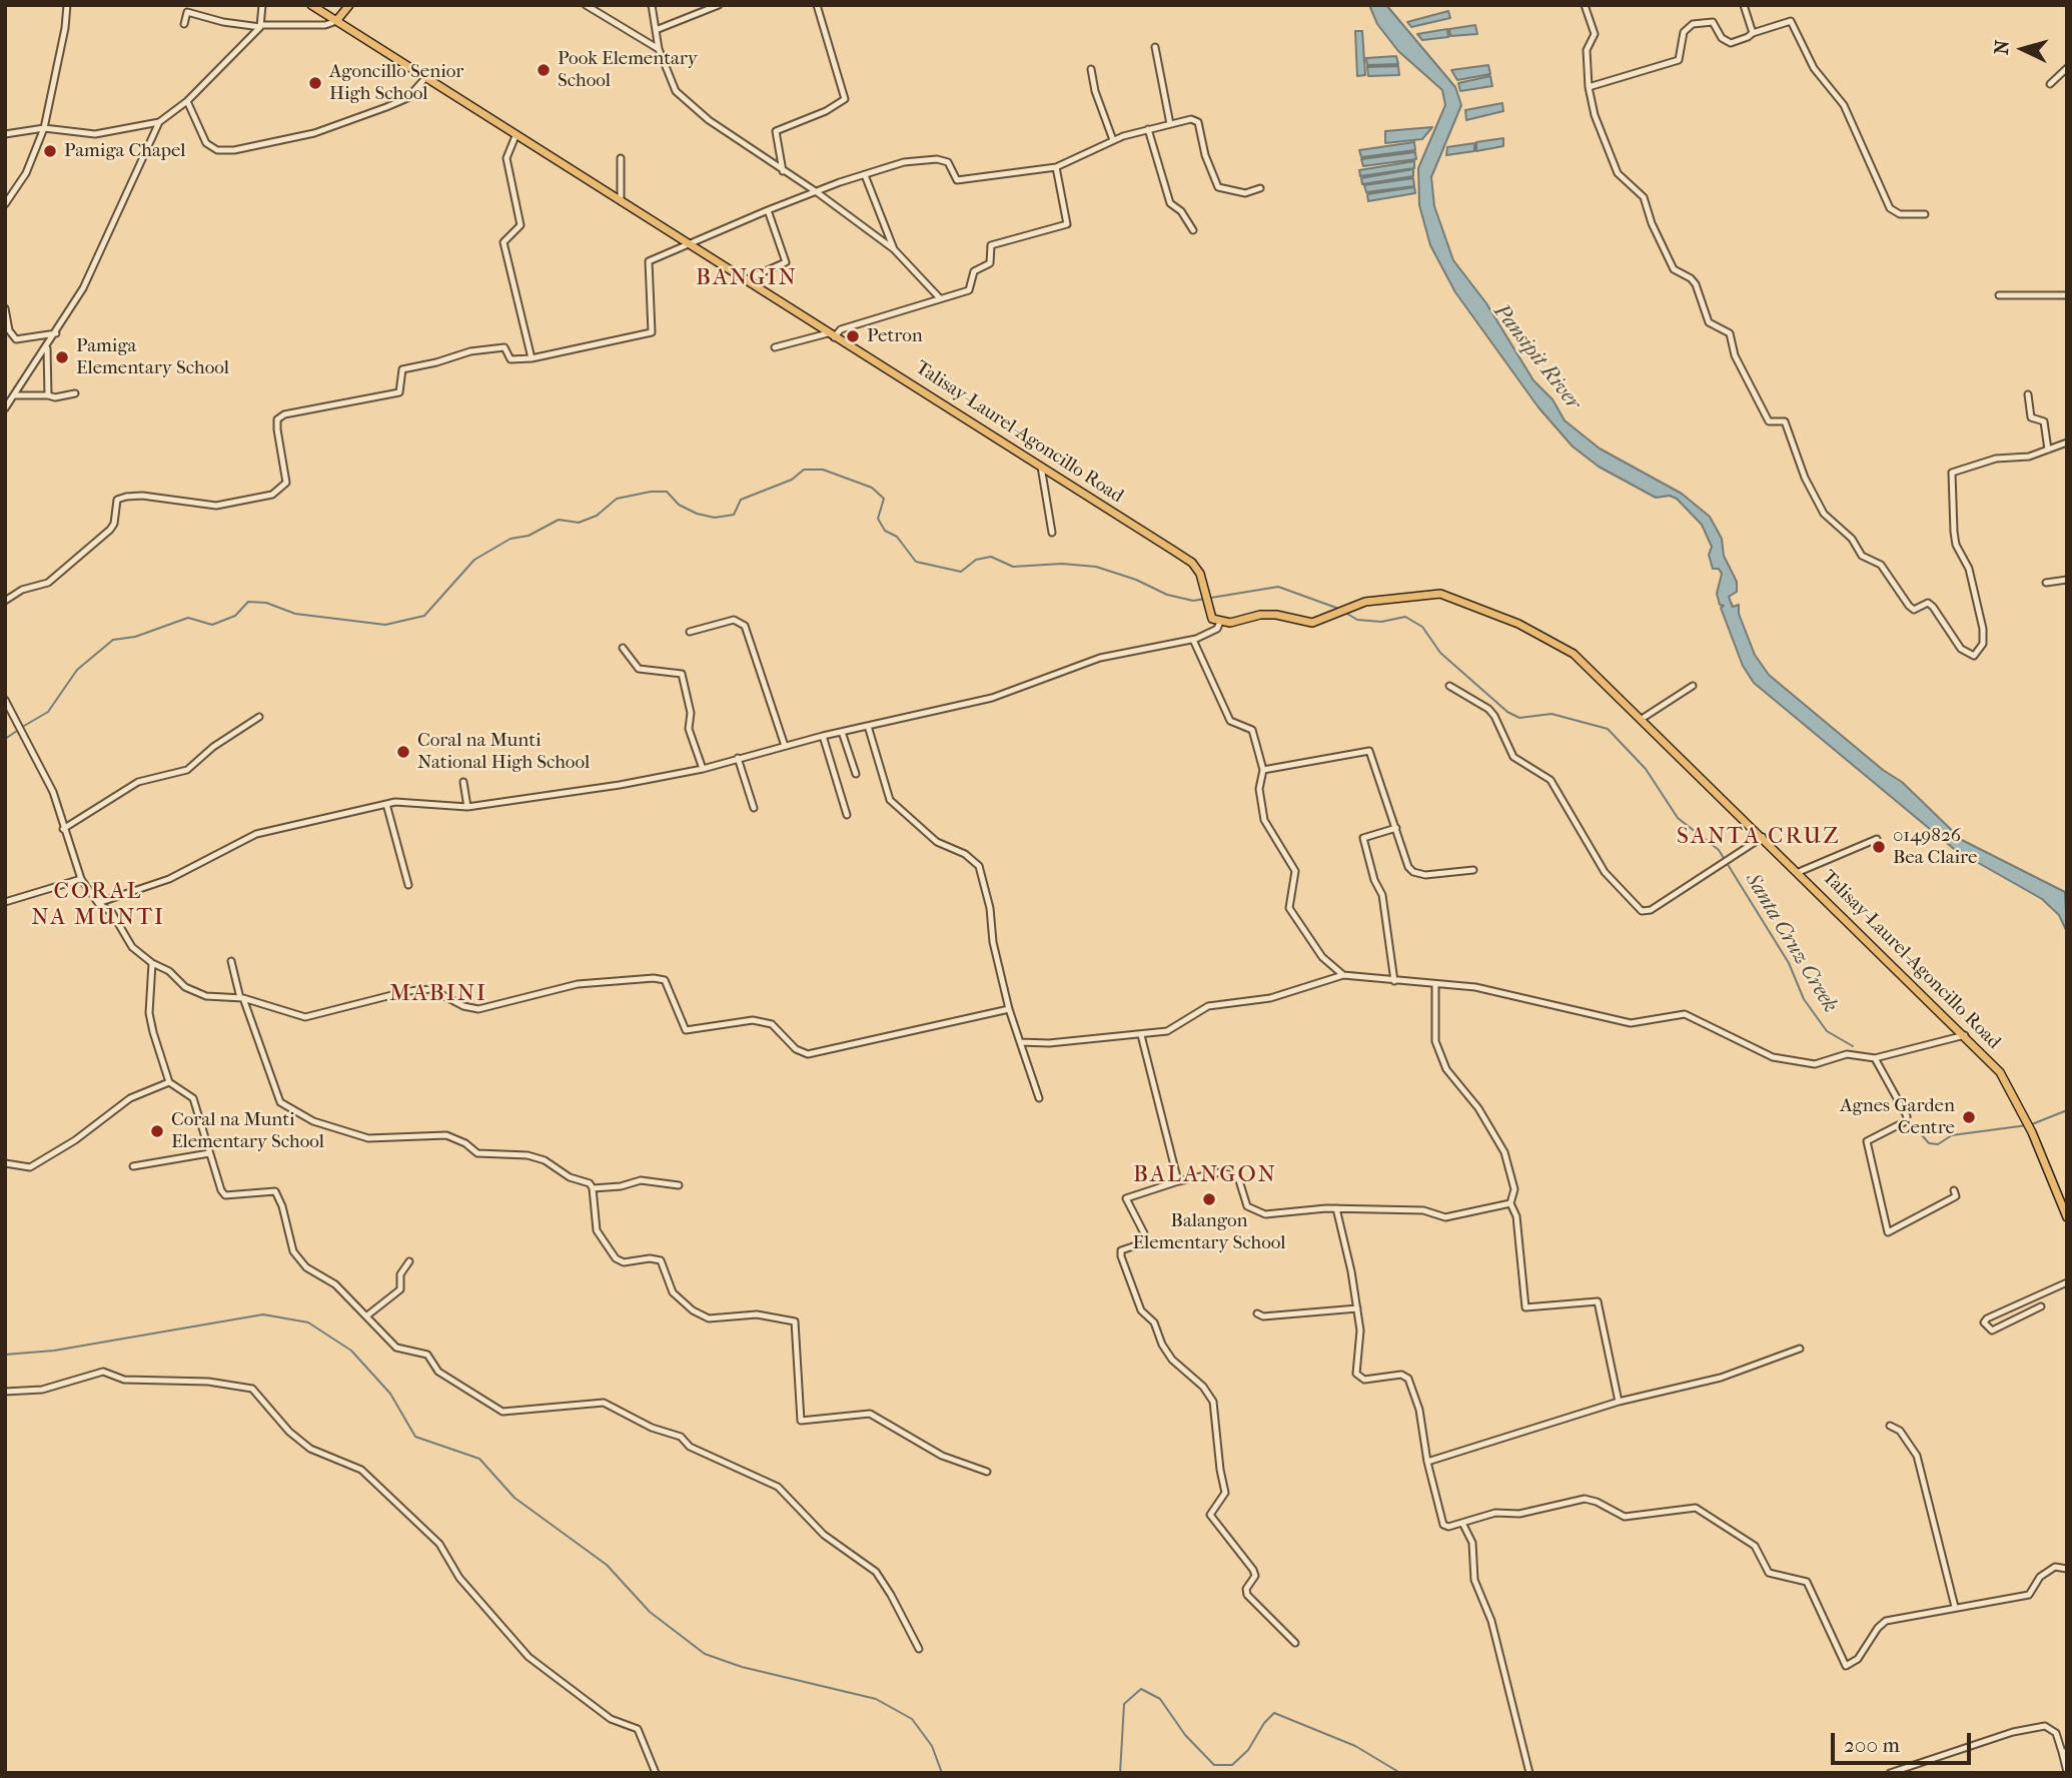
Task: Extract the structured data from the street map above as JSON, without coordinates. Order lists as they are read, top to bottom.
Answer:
{
  "streets": {
    "main road": ["Talisay-Laurel-Agoncillo Road"]
  },
  "districts": [
    "BANGIN",
    "SANTA CRUZ",
    "CORAL NA MUNTI",
    "MABINI",
    "BALANGON"
  ],
  "water": ["Pansipit River", "Santa Cruz Creek"],
  "places": [
    "Pook Elementary School",
    "Agoncillo Senior High School",
    "Pamiga Chapel",
    "Petron",
    "Pamiga Elementary School",
    "Coral na Munti National High School",
    "0149826 Bea Claire",
    "Agnes Garden Centre",
    "Coral na Munti Elementary School",
    "Balangon Elementary School"
  ],
  "scale_bar": "200 m",
  "north": "left"
}
